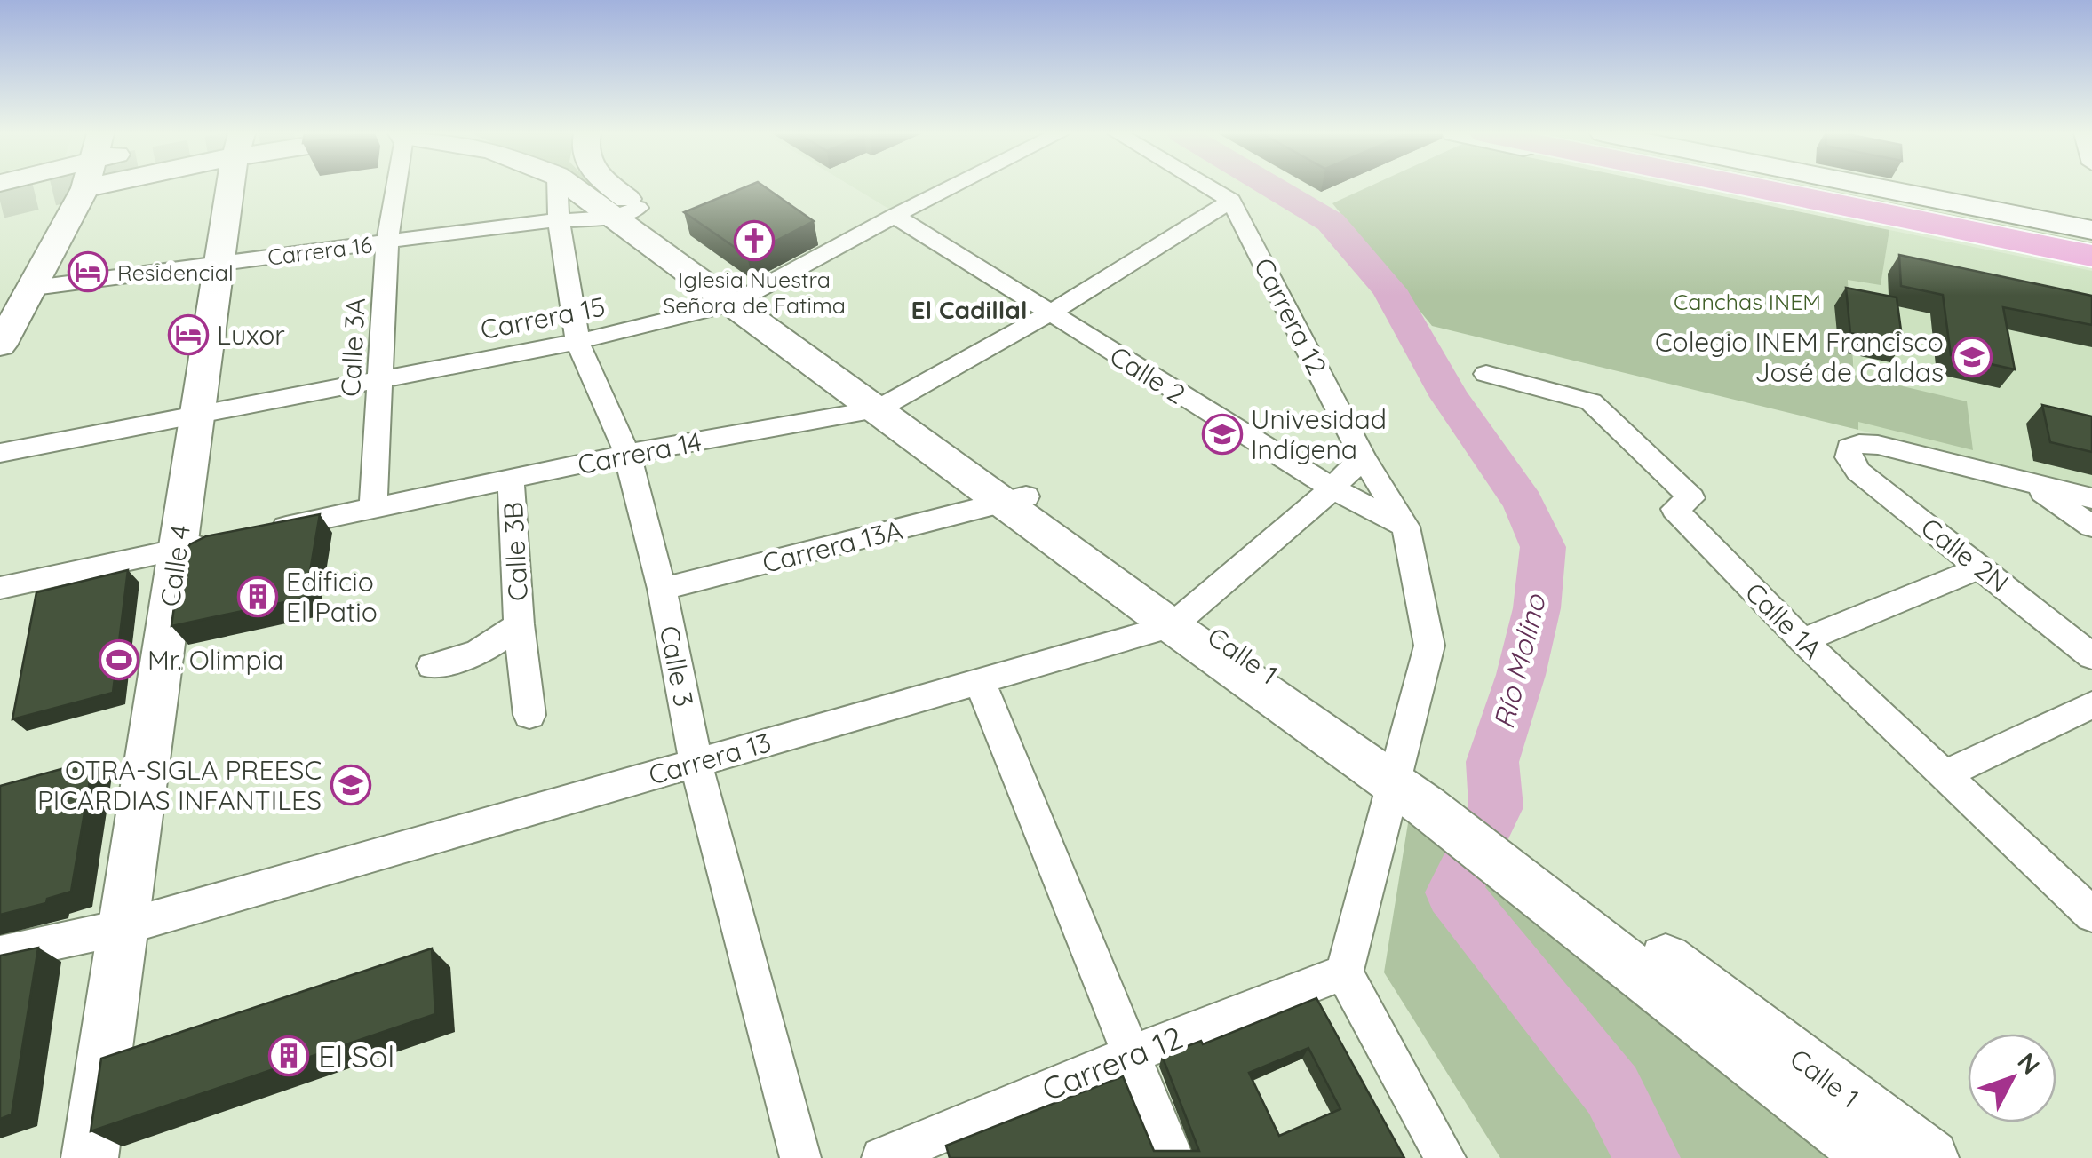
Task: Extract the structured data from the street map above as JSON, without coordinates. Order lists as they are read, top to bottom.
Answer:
{
  "streets": {
    "main road": ["Calle 4", "Calle 1"],
    "street": [
      "Carrera 16",
      "Carrera 12",
      "Carrera 15",
      "Calle 3A",
      "Calle 2",
      "Carrera 14",
      "Carrera 13A",
      "Calle 3B",
      "Calle 2N",
      "Calle 1A",
      "Calle 3",
      "Carrera 13"
    ]
  },
  "crossings": [
    ["Carrera 16", "Calle 3A"],
    ["Carrera 16", "Calle 4"],
    ["Carrera 16", "Calle 1"],
    ["Carrera 16", "Calle 3"],
    ["Carrera 12", "Calle 2"],
    ["Carrera 12", "Carrera 14"],
    ["Carrera 12", "Calle 1"],
    ["Carrera 12", "Carrera 13"],
    ["Carrera 15", "Calle 3A"],
    ["Carrera 15", "Calle 2"],
    ["Carrera 15", "Calle 4"],
    ["Carrera 15", "Calle 1"],
    ["Carrera 15", "Calle 3"],
    ["Calle 3A", "Carrera 14"],
    ["Calle 2", "Carrera 14"],
    ["Calle 2", "Carrera 13"],
    ["Carrera 14", "Calle 3B"],
    ["Carrera 14", "Calle 1"],
    ["Carrera 14", "Calle 3"],
    ["Carrera 13A", "Calle 1"],
    ["Carrera 13A", "Calle 3"],
    ["Calle 4", "Carrera 13"],
    ["Calle 1", "Carrera 13"],
    ["Calle 3", "Carrera 13"]
  ],
  "districts": ["El Cadillal"],
  "water": ["Río Molino"],
  "parks": ["Canchas INEM"],
  "places": {
    "church": ["Iglesia Nuestra Señora de Fatima"],
    "hotel": ["Residencial", "Luxor"],
    "school or university": ["Colegio INEM Francisco José de Caldas", "Univesidad Indígena", "OTRA-SIGLA PREESC PICARDIAS INFANTILES"],
    "building": ["Edificio El Patio", "El Sol"],
    "sports": ["Mr. Olimpia"]
  },
  "north": "top right"
}
